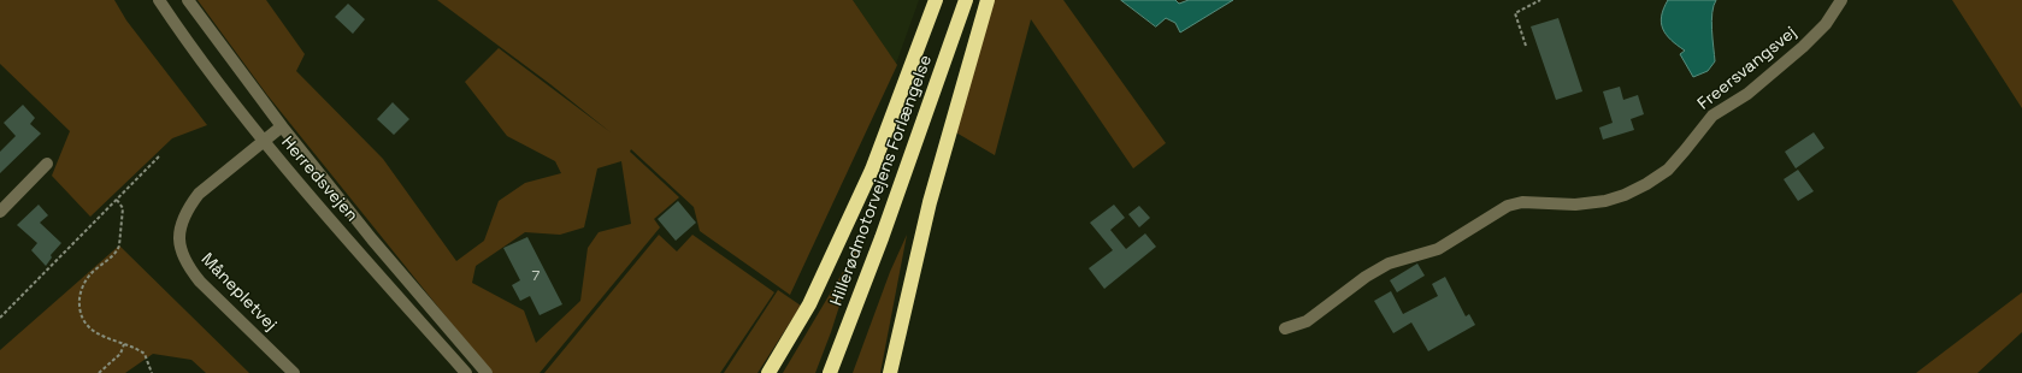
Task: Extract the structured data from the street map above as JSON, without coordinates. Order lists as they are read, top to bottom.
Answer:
{
  "streets": {
    "highway": ["Hillerødmotorvejens Forlængelse"],
    "street": ["Freersvangsvej", "Herredsvejen", "Månepletvej"]
  },
  "crossings": [
    ["Herredsvejen", "Månepletvej"]
  ],
  "house_numbers": ["7"]
}
